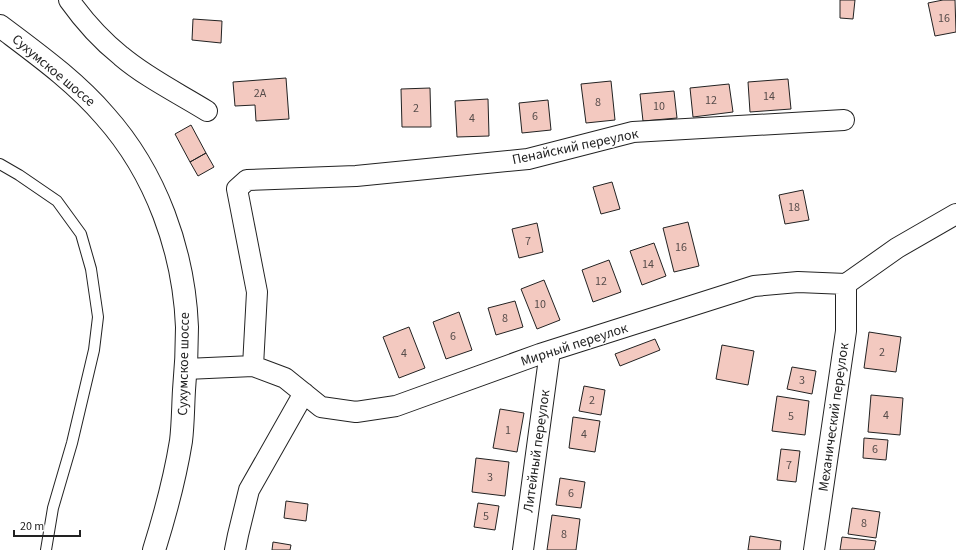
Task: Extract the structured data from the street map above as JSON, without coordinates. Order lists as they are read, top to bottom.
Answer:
{
  "streets": {
    "highway": ["Сухумское шоссе"],
    "street": [
      "Пенайский переулок",
      "Мирный переулок",
      "Механический переулок",
      "Литейный переулок"
    ]
  },
  "crossings": [
    ["Сухумское шоссе", "Мирный переулок"],
    ["Пенайский переулок", "Мирный переулок"],
    ["Мирный переулок", "Механический переулок"],
    ["Мирный переулок", "Литейный переулок"]
  ],
  "house_numbers": [
    "16",
    "2А",
    "14",
    "12",
    "8",
    "10",
    "2",
    "6",
    "4",
    "18",
    "7",
    "16",
    "14",
    "12",
    "10",
    "8",
    "6",
    "2",
    "4",
    "3",
    "2",
    "4",
    "5",
    "1",
    "4",
    "6",
    "7",
    "3",
    "6",
    "5",
    "8",
    "8"
  ],
  "scale_bar": "20 m"
}
